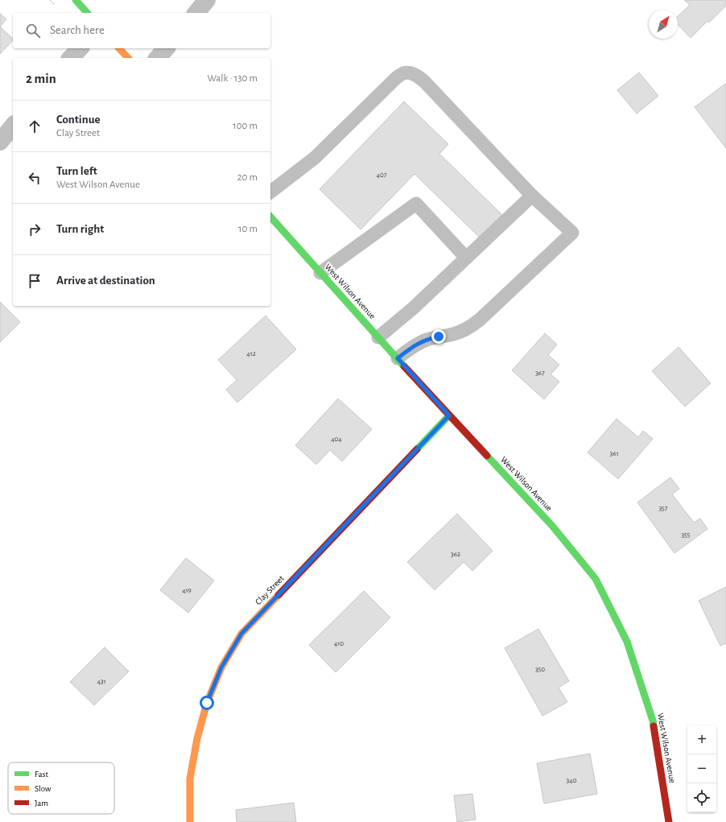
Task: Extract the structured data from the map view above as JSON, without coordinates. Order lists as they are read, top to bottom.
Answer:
{
  "streets": {
    "street": ["West Wilson Avenue", "Clay Street"]
  },
  "crossings": [
    ["West Wilson Avenue", "Clay Street"]
  ],
  "house_numbers": [
    "407",
    "412",
    "367",
    "404",
    "361",
    "357",
    "355",
    "362",
    "419",
    "410",
    "350",
    "431",
    "340"
  ],
  "legend": ["Fast", "Slow", "Jam"],
  "north": "top right",
  "page": {
    "search": "Search here",
    "heading": ["2 min", "Walk · 130 m"],
    "list": [
      ["Continue", "Clay Street", "100 m"],
      ["Turn left", "West Wilson Avenue", "20 m"],
      ["Turn right", "10 m"],
      "Arrive at destination"
    ],
    "map_buttons": ["+", "−"]
  }
}
